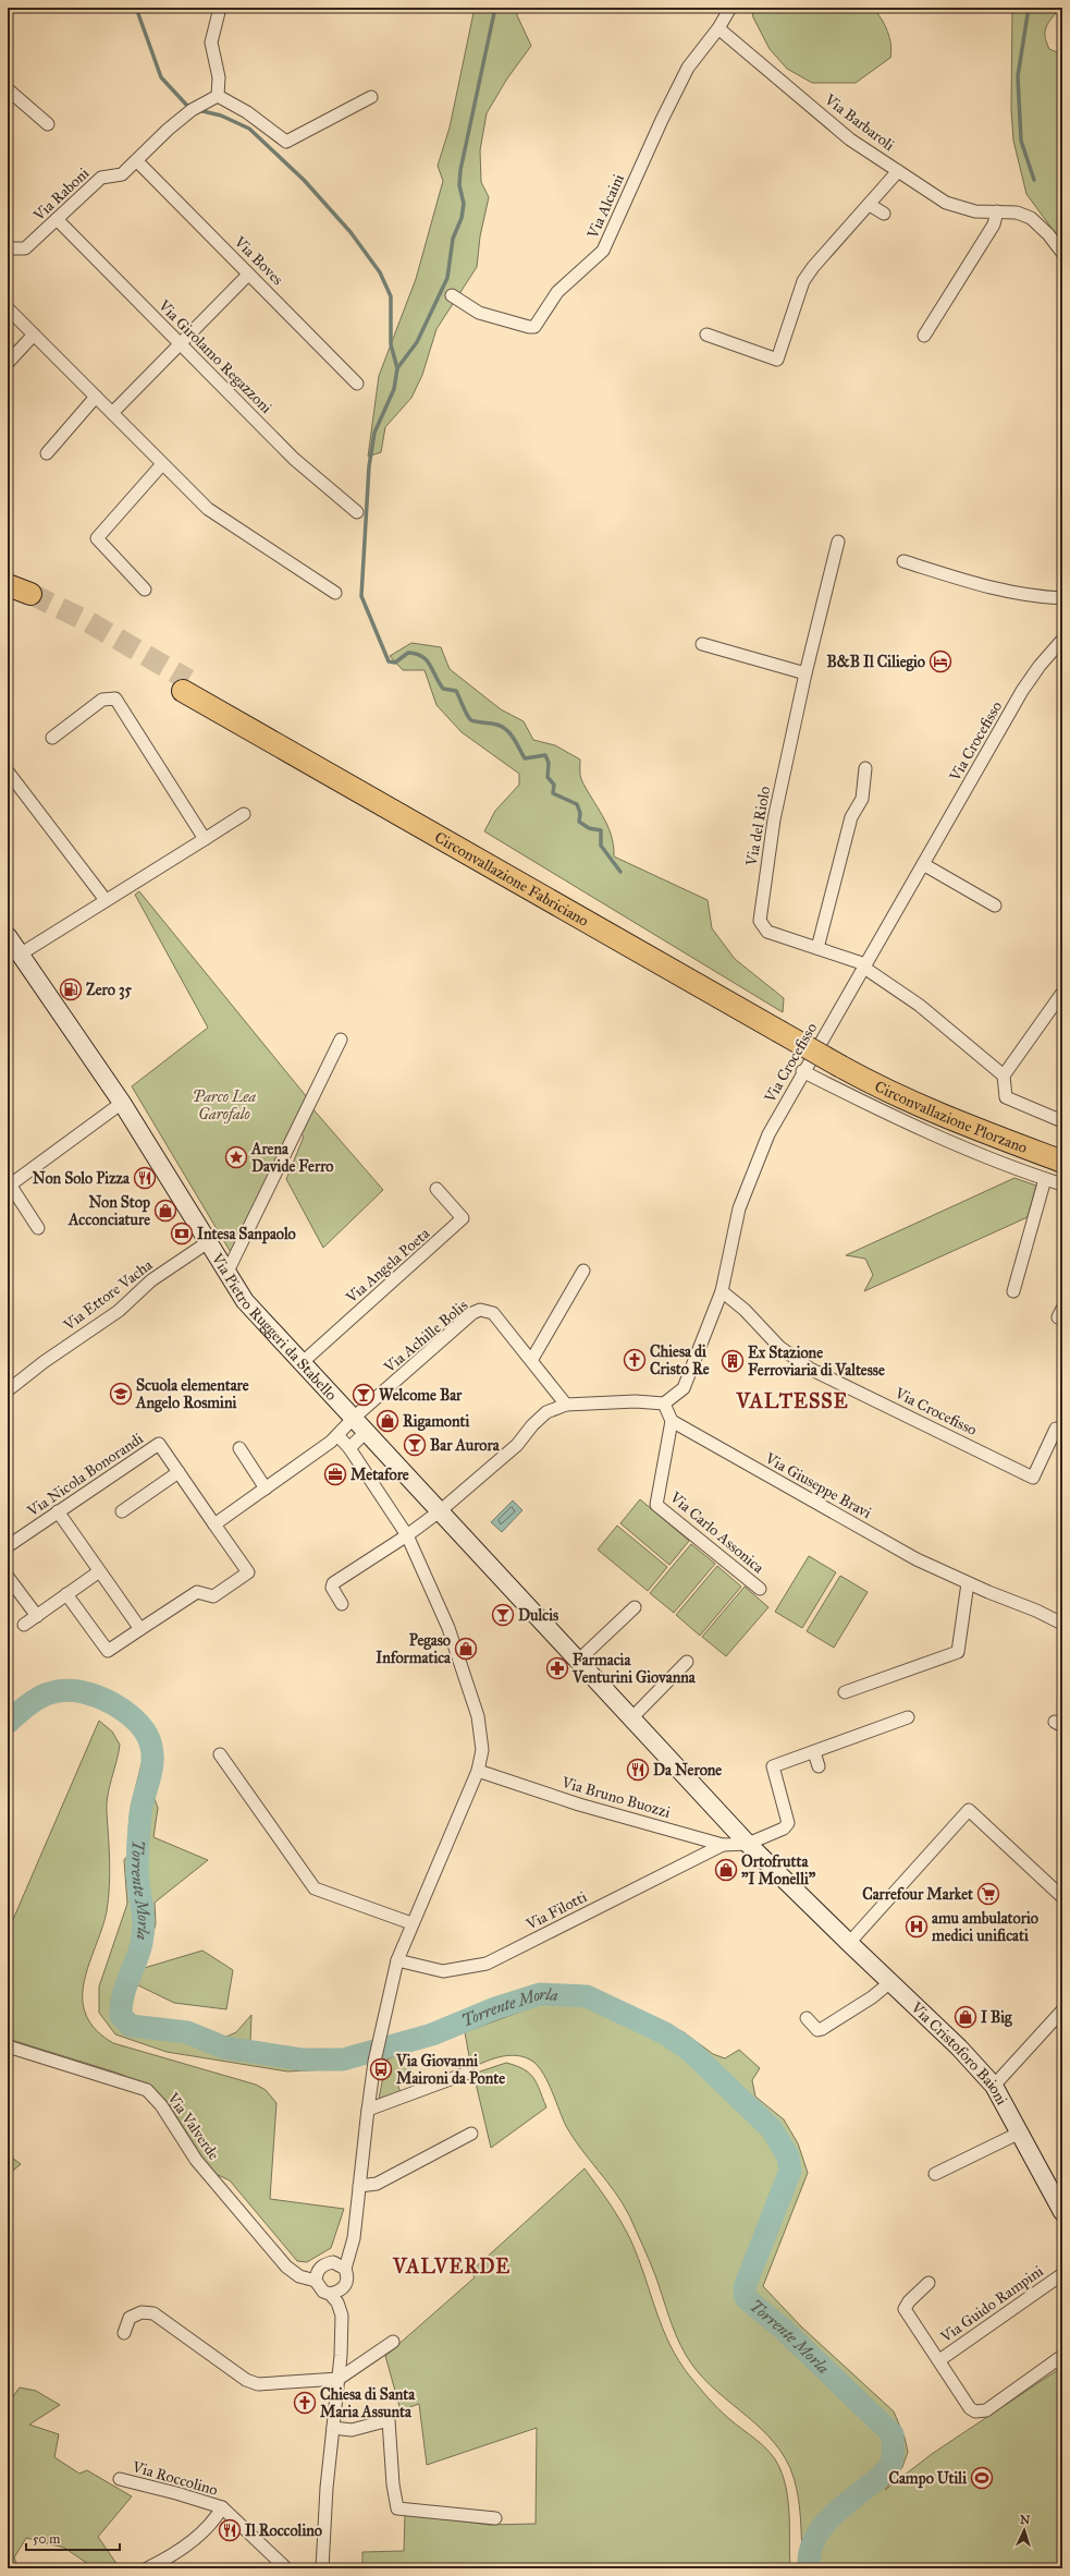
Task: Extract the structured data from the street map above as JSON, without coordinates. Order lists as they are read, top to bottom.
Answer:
{
  "streets": {
    "highway": ["Circonvallazione Fabriciano", "Circonvallazione Plorzano"],
    "street": [
      "Via Barbaroli",
      "Via Raboni",
      "Via Alcaini",
      "Via Boves",
      "Via Girolamo Regazzoni",
      "Via Crocefisso",
      "Via del Riolo",
      "Via Angela Poeta",
      "Via Ettore Vacha",
      "Via Pietro Ruggeri da Stabello",
      "Via Achille Bolis",
      "Via Nicola Bonorandi",
      "Via Giuseppe Bravi",
      "Via Carlo Assonica",
      "Via Bruno Buozzi",
      "Via Filotti",
      "Via Cristoforo Baioni",
      "Via Valverde",
      "Via Guido Rampini",
      "Via Roccolino"
    ]
  },
  "crossings": [
    ["Via Barbaroli", "Via Alcaini"],
    ["Via Raboni", "Via Boves"],
    ["Via Raboni", "Via Girolamo Regazzoni"],
    ["Via Crocefisso", "Via del Riolo"],
    ["Circonvallazione Fabriciano", "Circonvallazione Plorzano"],
    ["Via Angela Poeta", "Via Pietro Ruggeri da Stabello"],
    ["Via Ettore Vacha", "Via Pietro Ruggeri da Stabello"],
    ["Via Pietro Ruggeri da Stabello", "Via Achille Bolis"],
    ["Via Pietro Ruggeri da Stabello", "Via Bruno Buozzi"],
    ["Via Pietro Ruggeri da Stabello", "Via Cristoforo Baioni"],
    ["Via Giuseppe Bravi", "Via Carlo Assonica"],
    ["Via Bruno Buozzi", "Via Filotti"],
    ["Via Bruno Buozzi", "Via Cristoforo Baioni"]
  ],
  "districts": ["VALTESSE", "VALVERDE"],
  "water": ["Torrente Morla"],
  "parks": ["Parco Lea Garofalo"],
  "places": {
    "hotel": ["B&B Il Ciliegio"],
    "fuel station": ["Zero 35"],
    "place": ["Arena Davide Ferro"],
    "restaurant": ["Non Solo Pizza", "Da Nerone", "Il Roccolino"],
    "shop": [
      "Non Stop Acconciature",
      "Rigamonti",
      "Pegaso Informatica",
      "Ortofrutta \"I Monelli\"",
      "I Big"
    ],
    "bank": ["Intesa Sanpaolo"],
    "church": ["Chiesa di Cristo Re", "Chiesa di Santa Maria Assunta"],
    "building": ["Ex Stazione Ferroviaria di Valtesse"],
    "school or university": ["Scuola elementare Angelo Rosmini"],
    "bar": ["Welcome Bar", "Bar Aurora", "Dulcis"],
    "office": ["Metafore"],
    "pharmacy": ["Farmacia Venturini Giovanna"],
    "supermarket": ["Carrefour Market"],
    "hospital": ["amu ambulatorio medici unificati"],
    "bus stop": ["Via Giovanni Maironi da Ponte"],
    "sports": ["Campo Utili"]
  },
  "scale_bar": "50 m",
  "north": "top"
}
